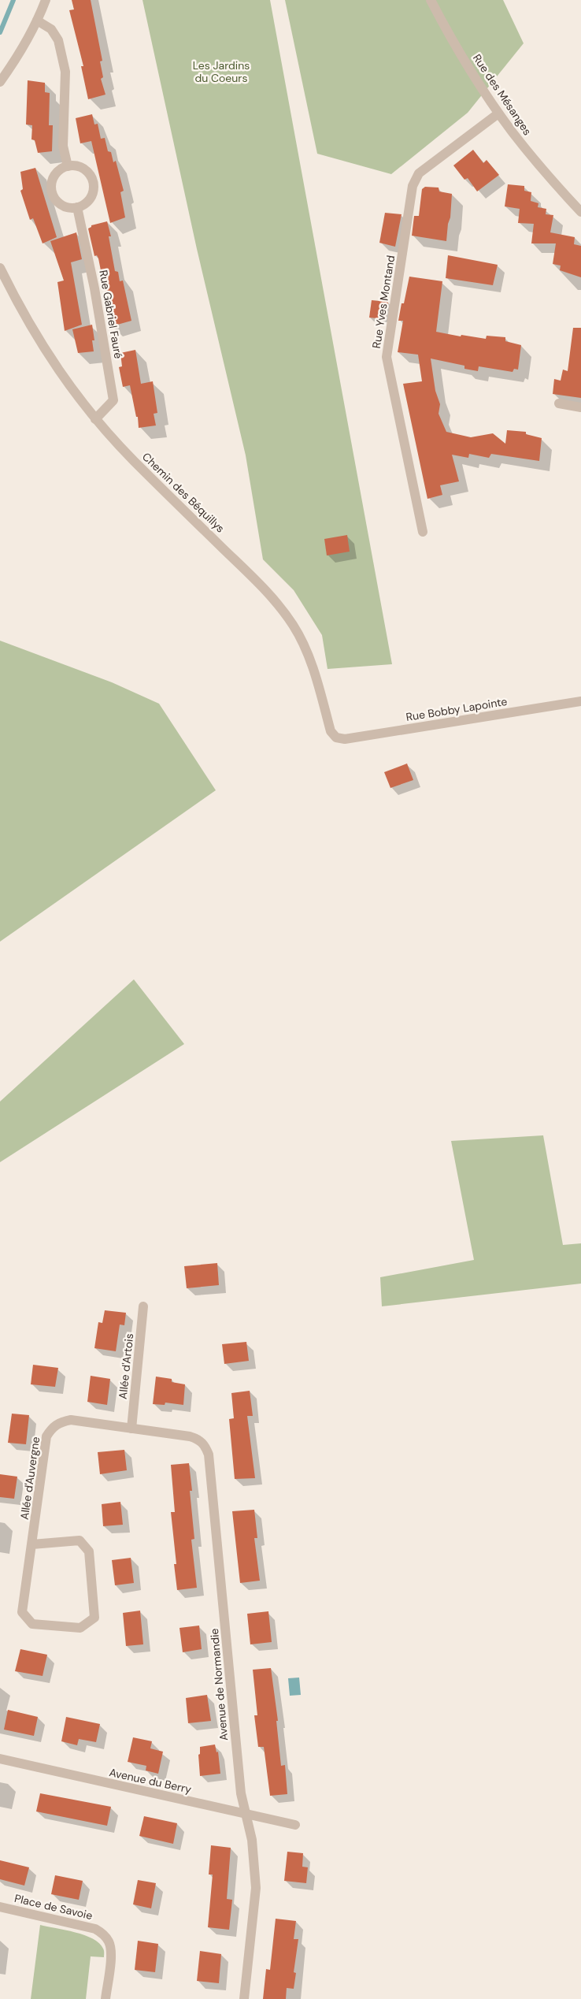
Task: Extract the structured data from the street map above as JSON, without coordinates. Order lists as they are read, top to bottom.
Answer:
{
  "streets": {
    "street": [
      "Rue des Mésanges",
      "Rue Yves Montand",
      "Rue Gabriel Fauré",
      "Chemin des Béquillys",
      "Rue Bobby Lapointe",
      "Allée d'Artois",
      "Allée d'Auvergne",
      "Avenue de Normandie",
      "Avenue du Berry",
      "Place de Savoie"
    ]
  },
  "crossings": [
    ["Rue des Mésanges", "Rue Yves Montand"],
    ["Rue Gabriel Fauré", "Chemin des Béquillys"],
    ["Chemin des Béquillys", "Rue Bobby Lapointe"],
    ["Allée d'Artois", "Allée d'Auvergne"],
    ["Allée d'Artois", "Avenue de Normandie"],
    ["Allée d'Auvergne", "Avenue de Normandie"],
    ["Avenue de Normandie", "Avenue du Berry"]
  ],
  "parks": ["Les Jardins du Coeurs"]
}
